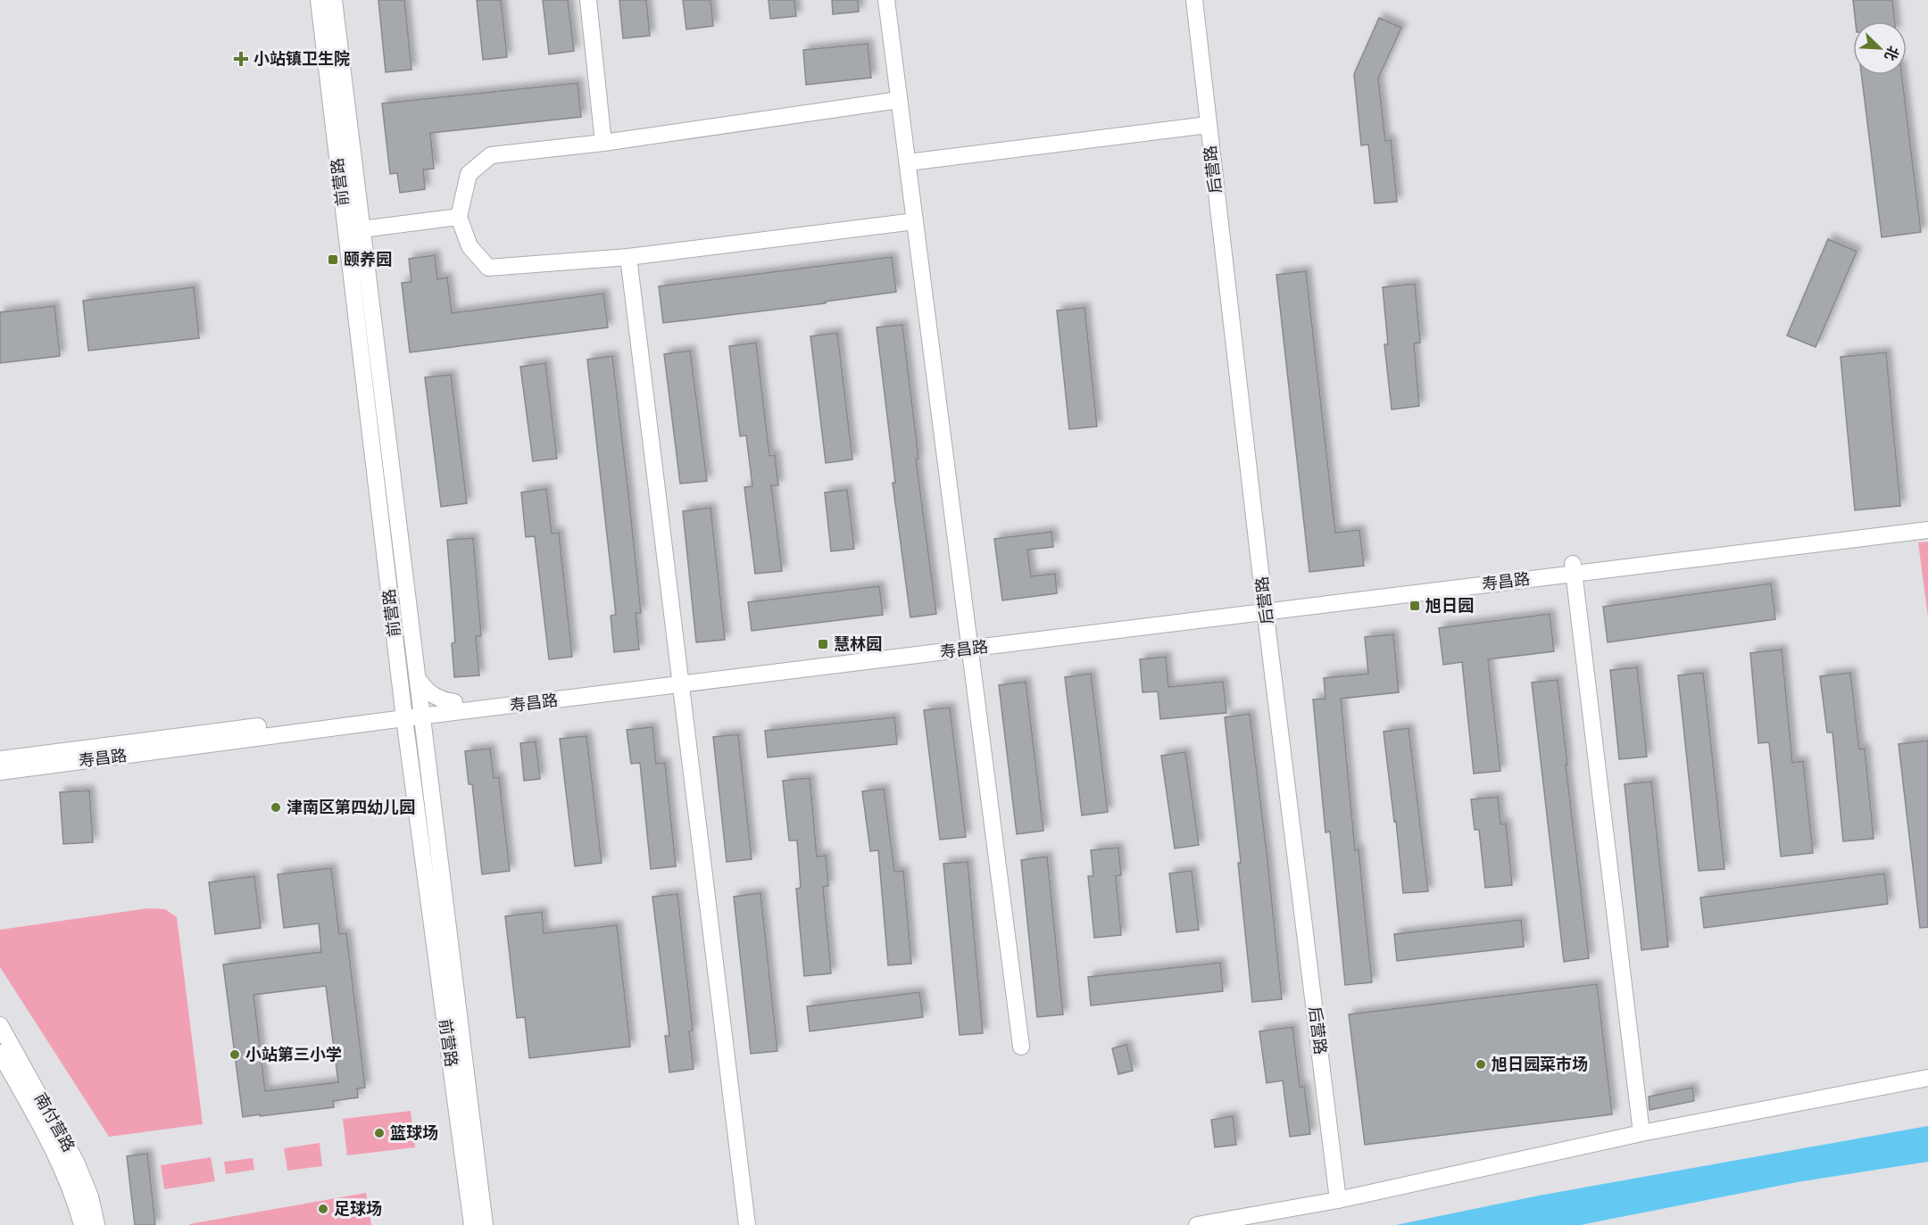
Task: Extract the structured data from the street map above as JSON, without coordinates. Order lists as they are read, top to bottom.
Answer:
{
  "streets": {
    "street": [
      "后营路",
      "前营路",
      "寿昌路",
      "南付营路"
    ]
  },
  "crossings": [
    ["后营路", "寿昌路"],
    ["前营路", "寿昌路"]
  ],
  "places": {
    "health": ["小站镇卫生院"],
    "transit": ["颐养园", "旭日园", "慧林园"],
    "other": [
      "津南区第四幼儿园",
      "小站第三小学",
      "旭日园菜市场",
      "篮球场",
      "足球场"
    ]
  },
  "north": "bottom right"
}
